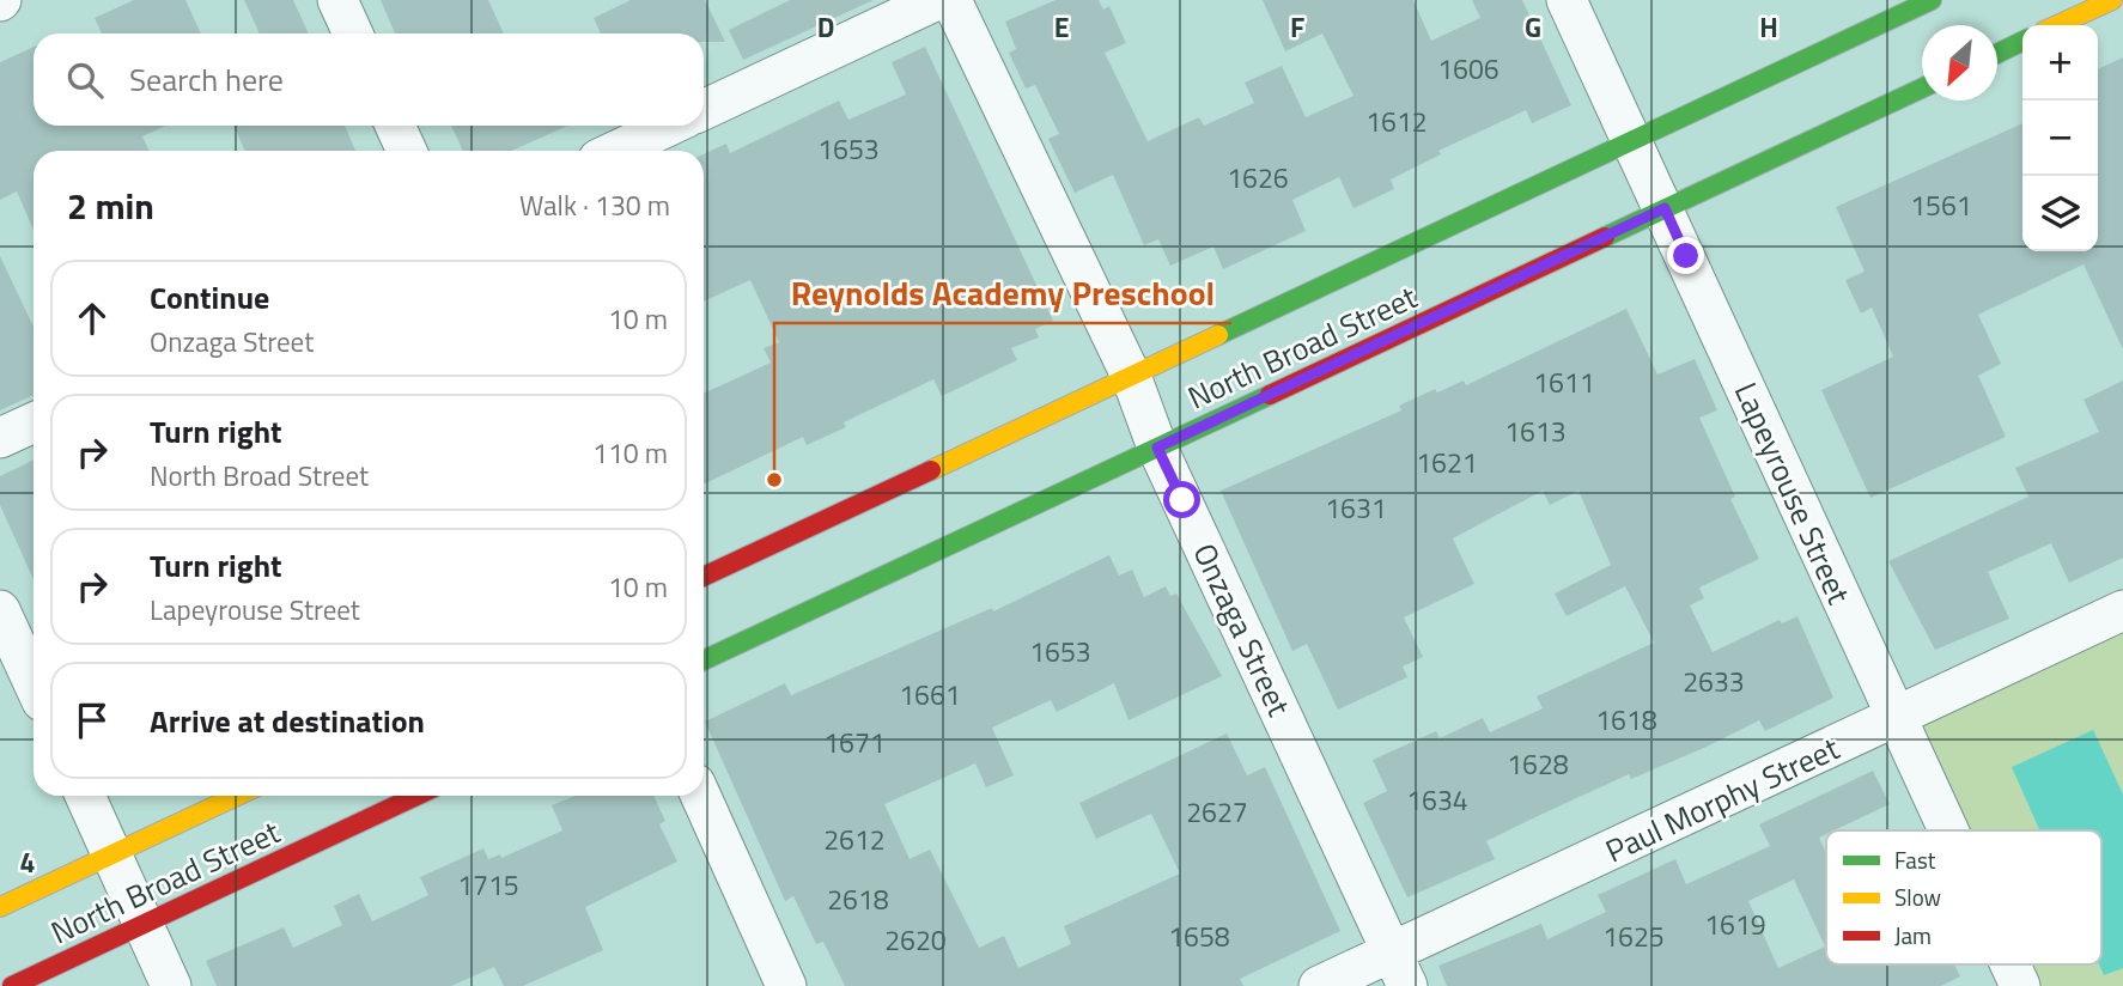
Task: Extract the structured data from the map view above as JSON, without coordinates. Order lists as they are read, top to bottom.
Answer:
{
  "streets": {
    "main road": ["North Broad Street"],
    "street": ["Lapeyrouse Street", "Onzaga Street", "Paul Morphy Street"]
  },
  "crossings": [
    ["North Broad Street", "Lapeyrouse Street"],
    ["North Broad Street", "Onzaga Street"],
    ["Lapeyrouse Street", "Paul Morphy Street"],
    ["Onzaga Street", "Paul Morphy Street"]
  ],
  "places": ["Reynolds Academy Preschool"],
  "house_numbers": [
    "1606",
    "1612",
    "1653",
    "1626",
    "1561",
    "1611",
    "1613",
    "1621",
    "1631",
    "1653",
    "2633",
    "1661",
    "1618",
    "1671",
    "1628",
    "1634",
    "2627",
    "2612",
    "1715",
    "2618",
    "1619",
    "1658",
    "1625",
    "2620"
  ],
  "legend": ["Fast", "Slow", "Jam"],
  "north": "bottom left",
  "page": {
    "map_buttons": ["+", "−"],
    "search": "Search here",
    "heading": ["2 min", "Walk · 130 m"],
    "list": [
      ["Continue", "Onzaga Street", "10 m"],
      ["Turn right", "North Broad Street", "110 m"],
      ["Turn right", "Lapeyrouse Street", "10 m"],
      "Arrive at destination"
    ]
  },
  "grid": {
    "columns": [
      "D",
      "E",
      "F",
      "G",
      "H"
    ],
    "rows": ["4"]
  }
}
